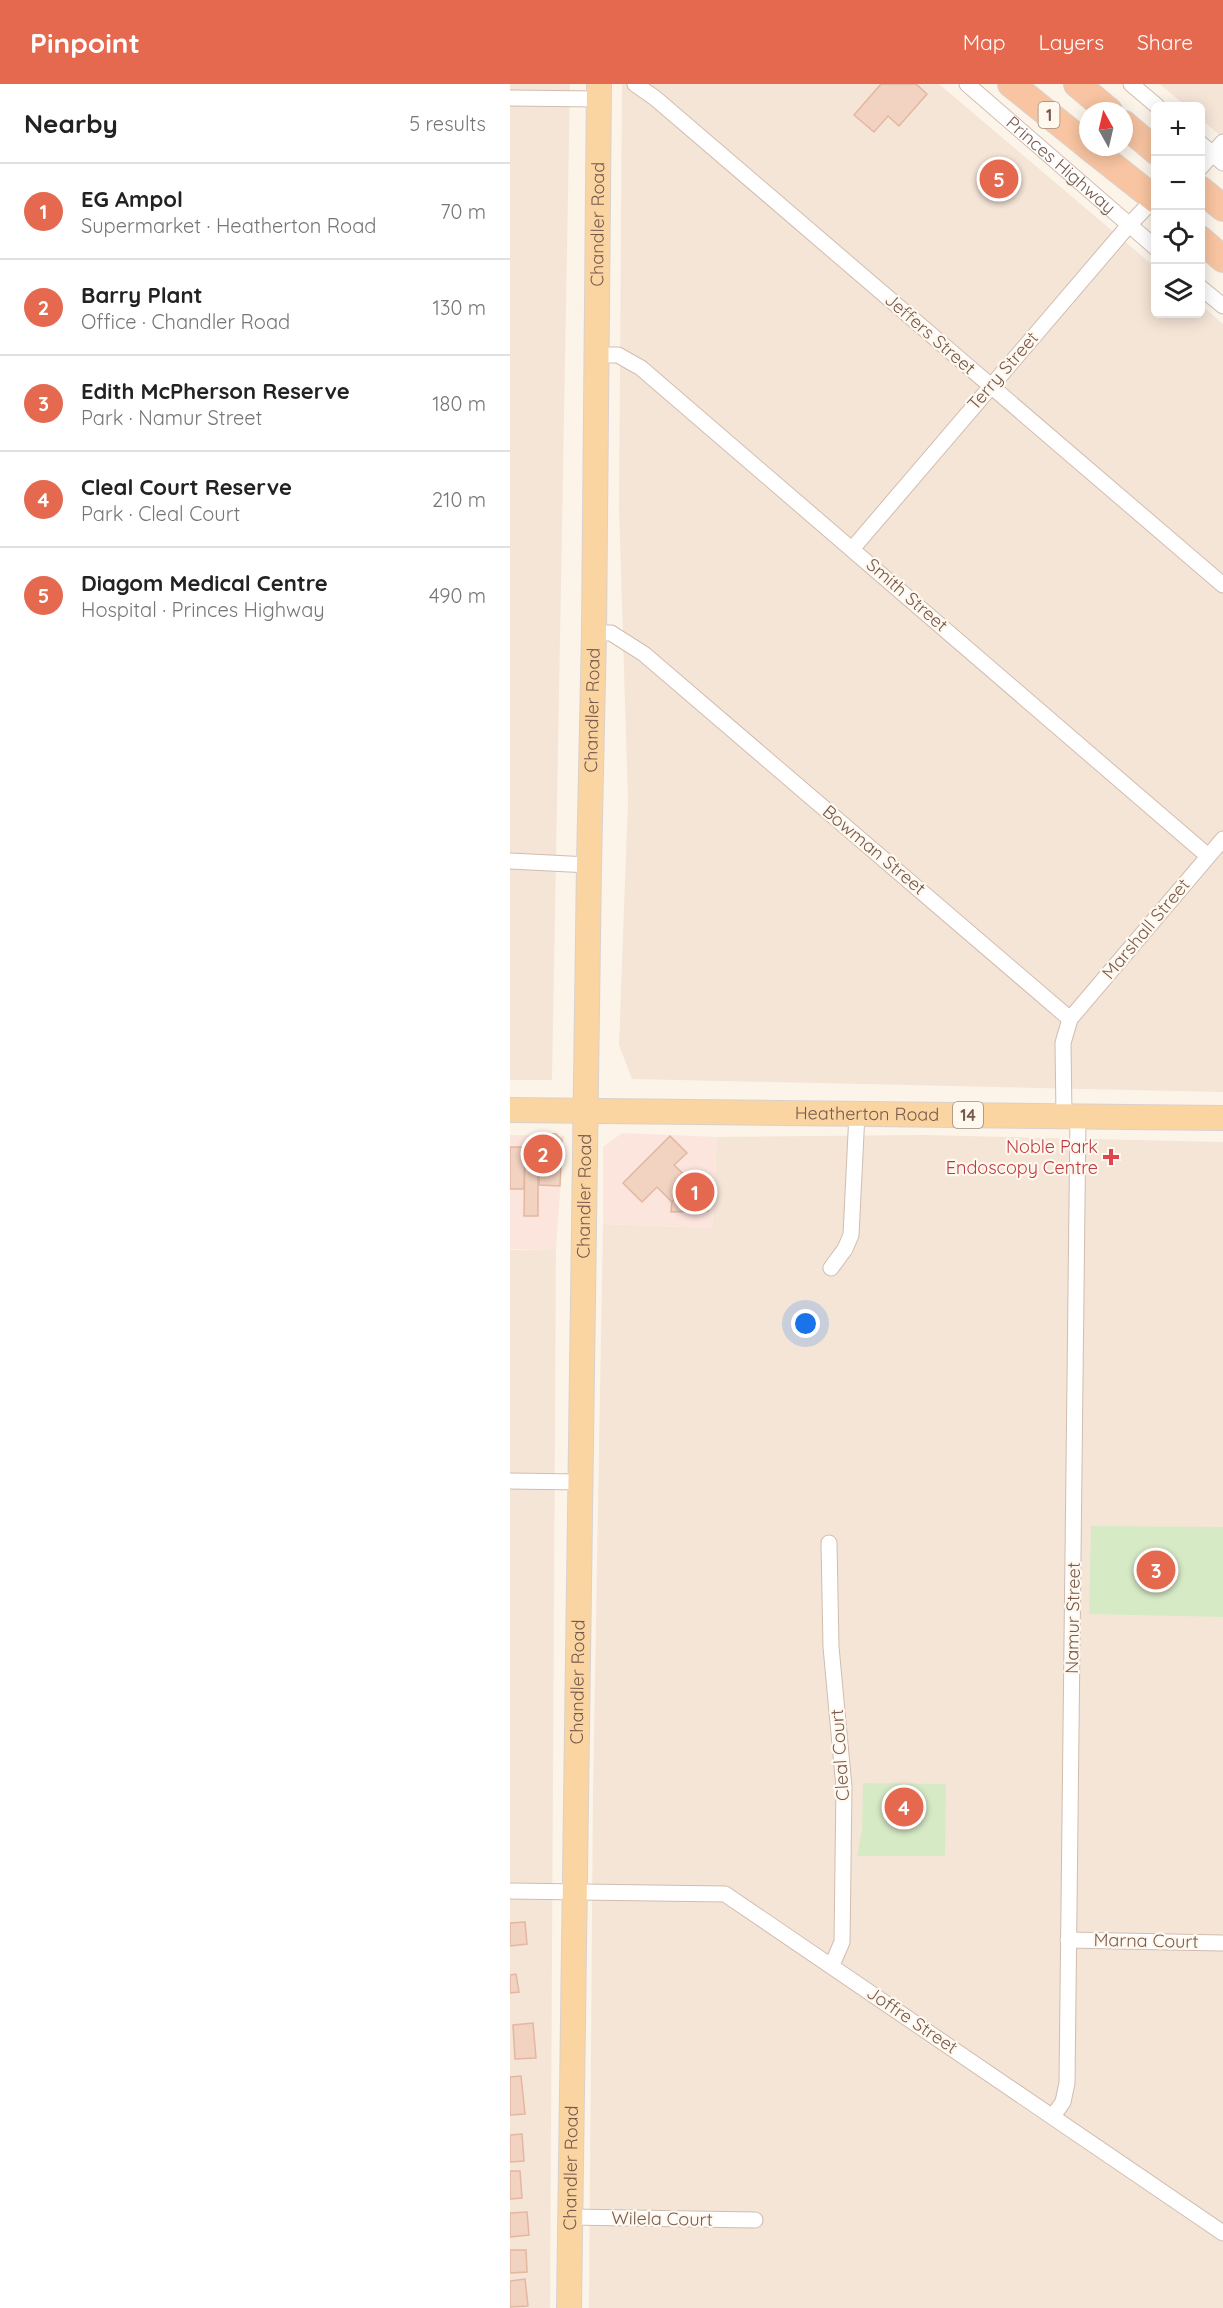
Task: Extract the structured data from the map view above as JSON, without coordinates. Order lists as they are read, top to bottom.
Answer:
{
  "streets": {
    "highway": ["1", "Princes Highway"],
    "main road": ["Chandler Road", "Heatherton Road", "14"],
    "street": [
      "Jeffers Street",
      "Terry Street",
      "Smith Street",
      "Bowman Street",
      "Marshall Street",
      "Namur Street",
      "Cleal Court",
      "Marna Court",
      "Joffre Street",
      "Wilela Court"
    ]
  },
  "crossings": [
    ["Princes Highway", "Terry Street"],
    ["Chandler Road", "Smith Street"],
    ["Chandler Road", "Bowman Street"],
    ["Chandler Road", "Heatherton Road"],
    ["Chandler Road", "Joffre Street"],
    ["Chandler Road", "Wilela Court"],
    ["Jeffers Street", "Terry Street"],
    ["Terry Street", "Smith Street"],
    ["Smith Street", "Marshall Street"],
    ["Bowman Street", "Marshall Street"],
    ["Heatherton Road", "Namur Street"],
    ["Namur Street", "Marna Court"],
    ["Namur Street", "Joffre Street"],
    ["Cleal Court", "Joffre Street"]
  ],
  "places": {
    "health": ["Noble Park Endoscopy Centre"]
  },
  "north": "top",
  "page": {
    "header": "Pinpoint",
    "nav": ["Map", "Layers", "Share"],
    "heading": ["Nearby", "5 results"],
    "map_buttons": ["+", "−"],
    "pins": [
      "5",
      "2",
      "1",
      "3",
      "4"
    ],
    "list": [
      {
        "mark": "1",
        "name": "EG Ampol",
        "note": "Supermarket · Heatherton Road",
        "value": "70 m"
      },
      {
        "mark": "2",
        "name": "Barry Plant",
        "note": "Office · Chandler Road",
        "value": "130 m"
      },
      {
        "mark": "3",
        "name": "Edith McPherson Reserve",
        "note": "Park · Namur Street",
        "value": "180 m"
      },
      {
        "mark": "4",
        "name": "Cleal Court Reserve",
        "note": "Park · Cleal Court",
        "value": "210 m"
      },
      {
        "mark": "5",
        "name": "Diagom Medical Centre",
        "note": "Hospital · Princes Highway",
        "value": "490 m"
      }
    ]
  }
}
